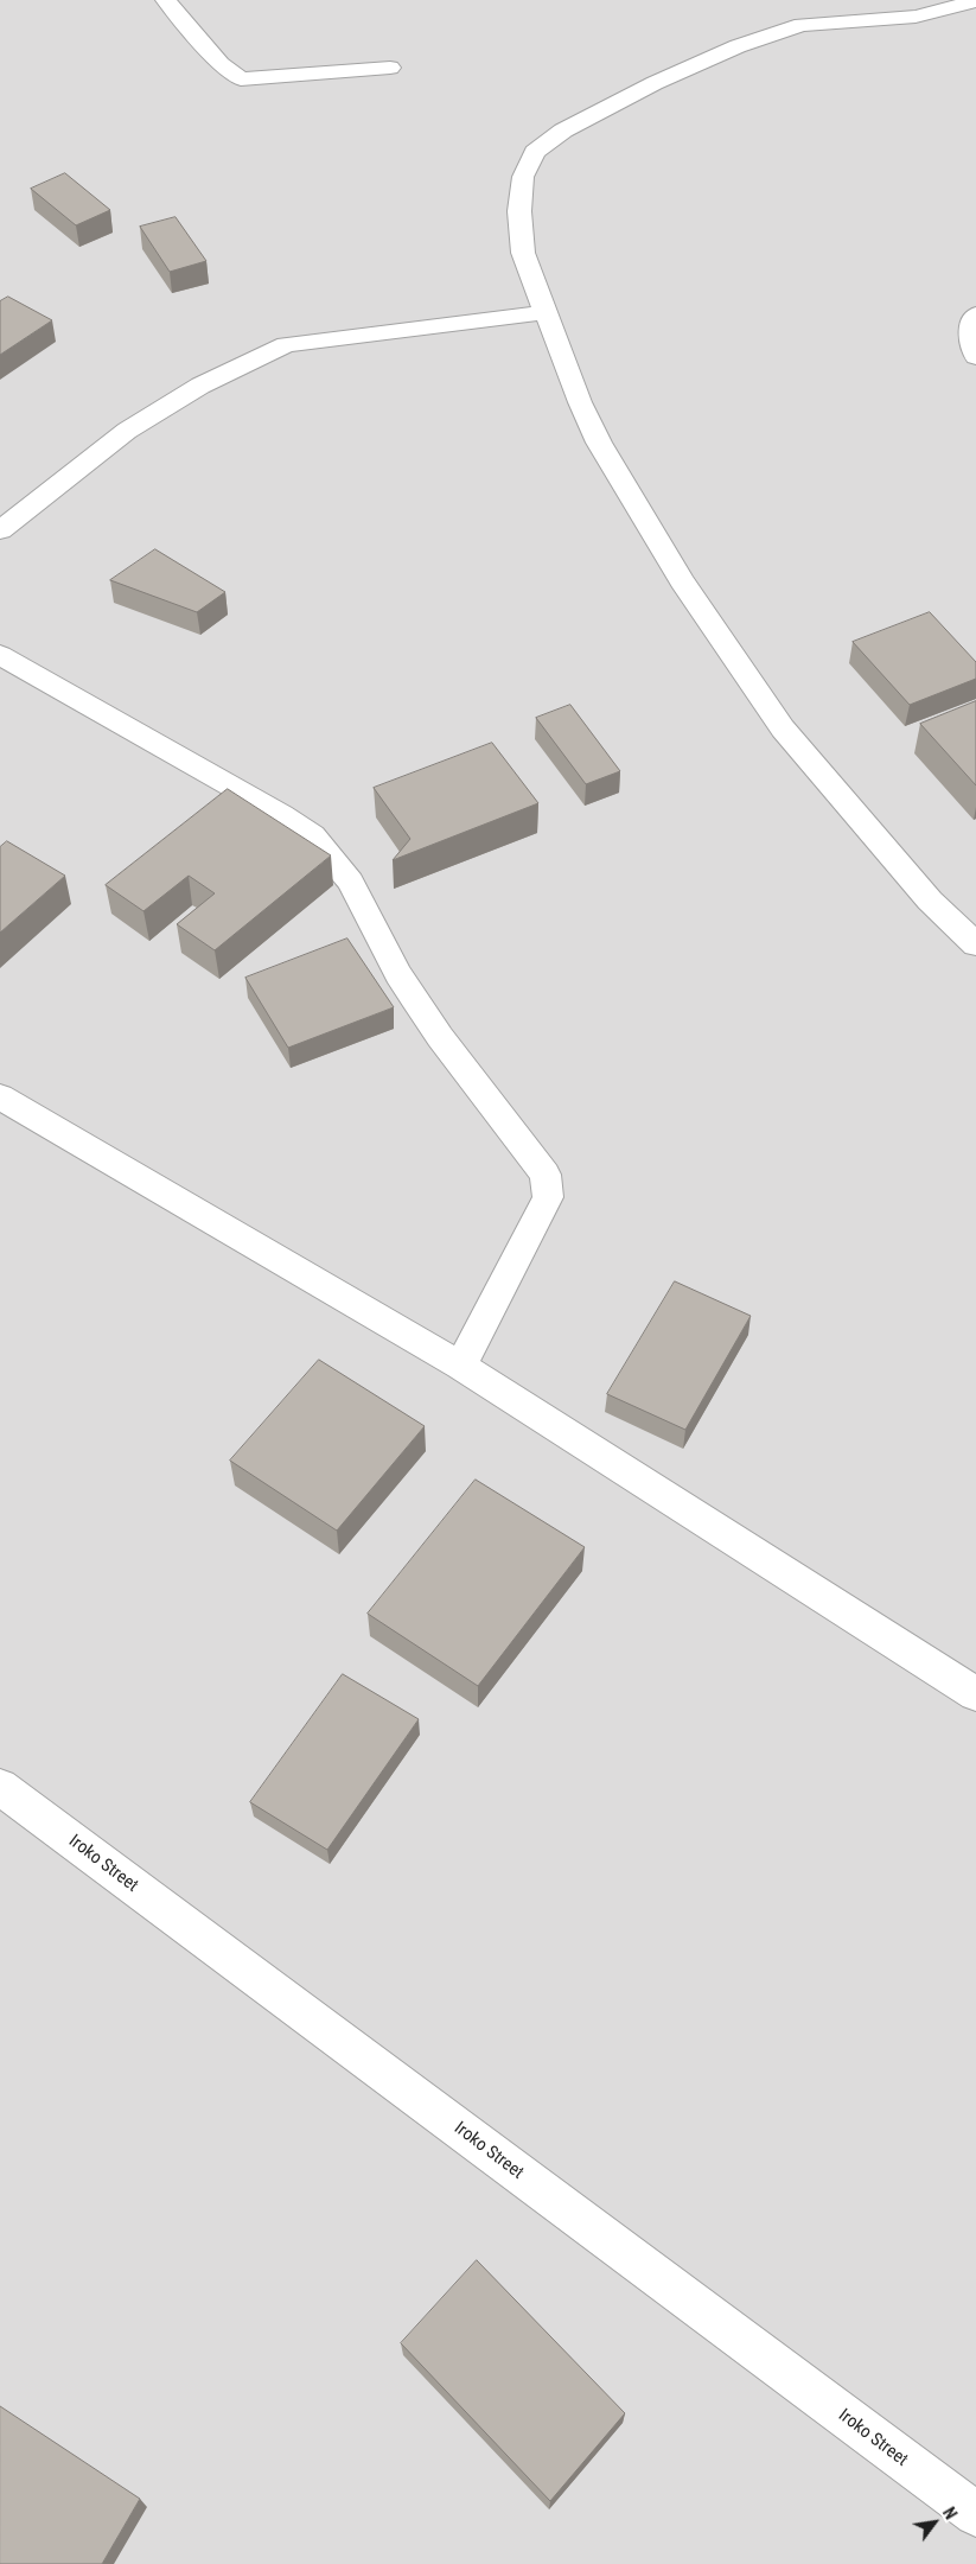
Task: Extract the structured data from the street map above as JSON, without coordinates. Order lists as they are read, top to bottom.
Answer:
{
  "streets": {
    "street": ["Iroko Street"]
  },
  "north": "top right"
}
